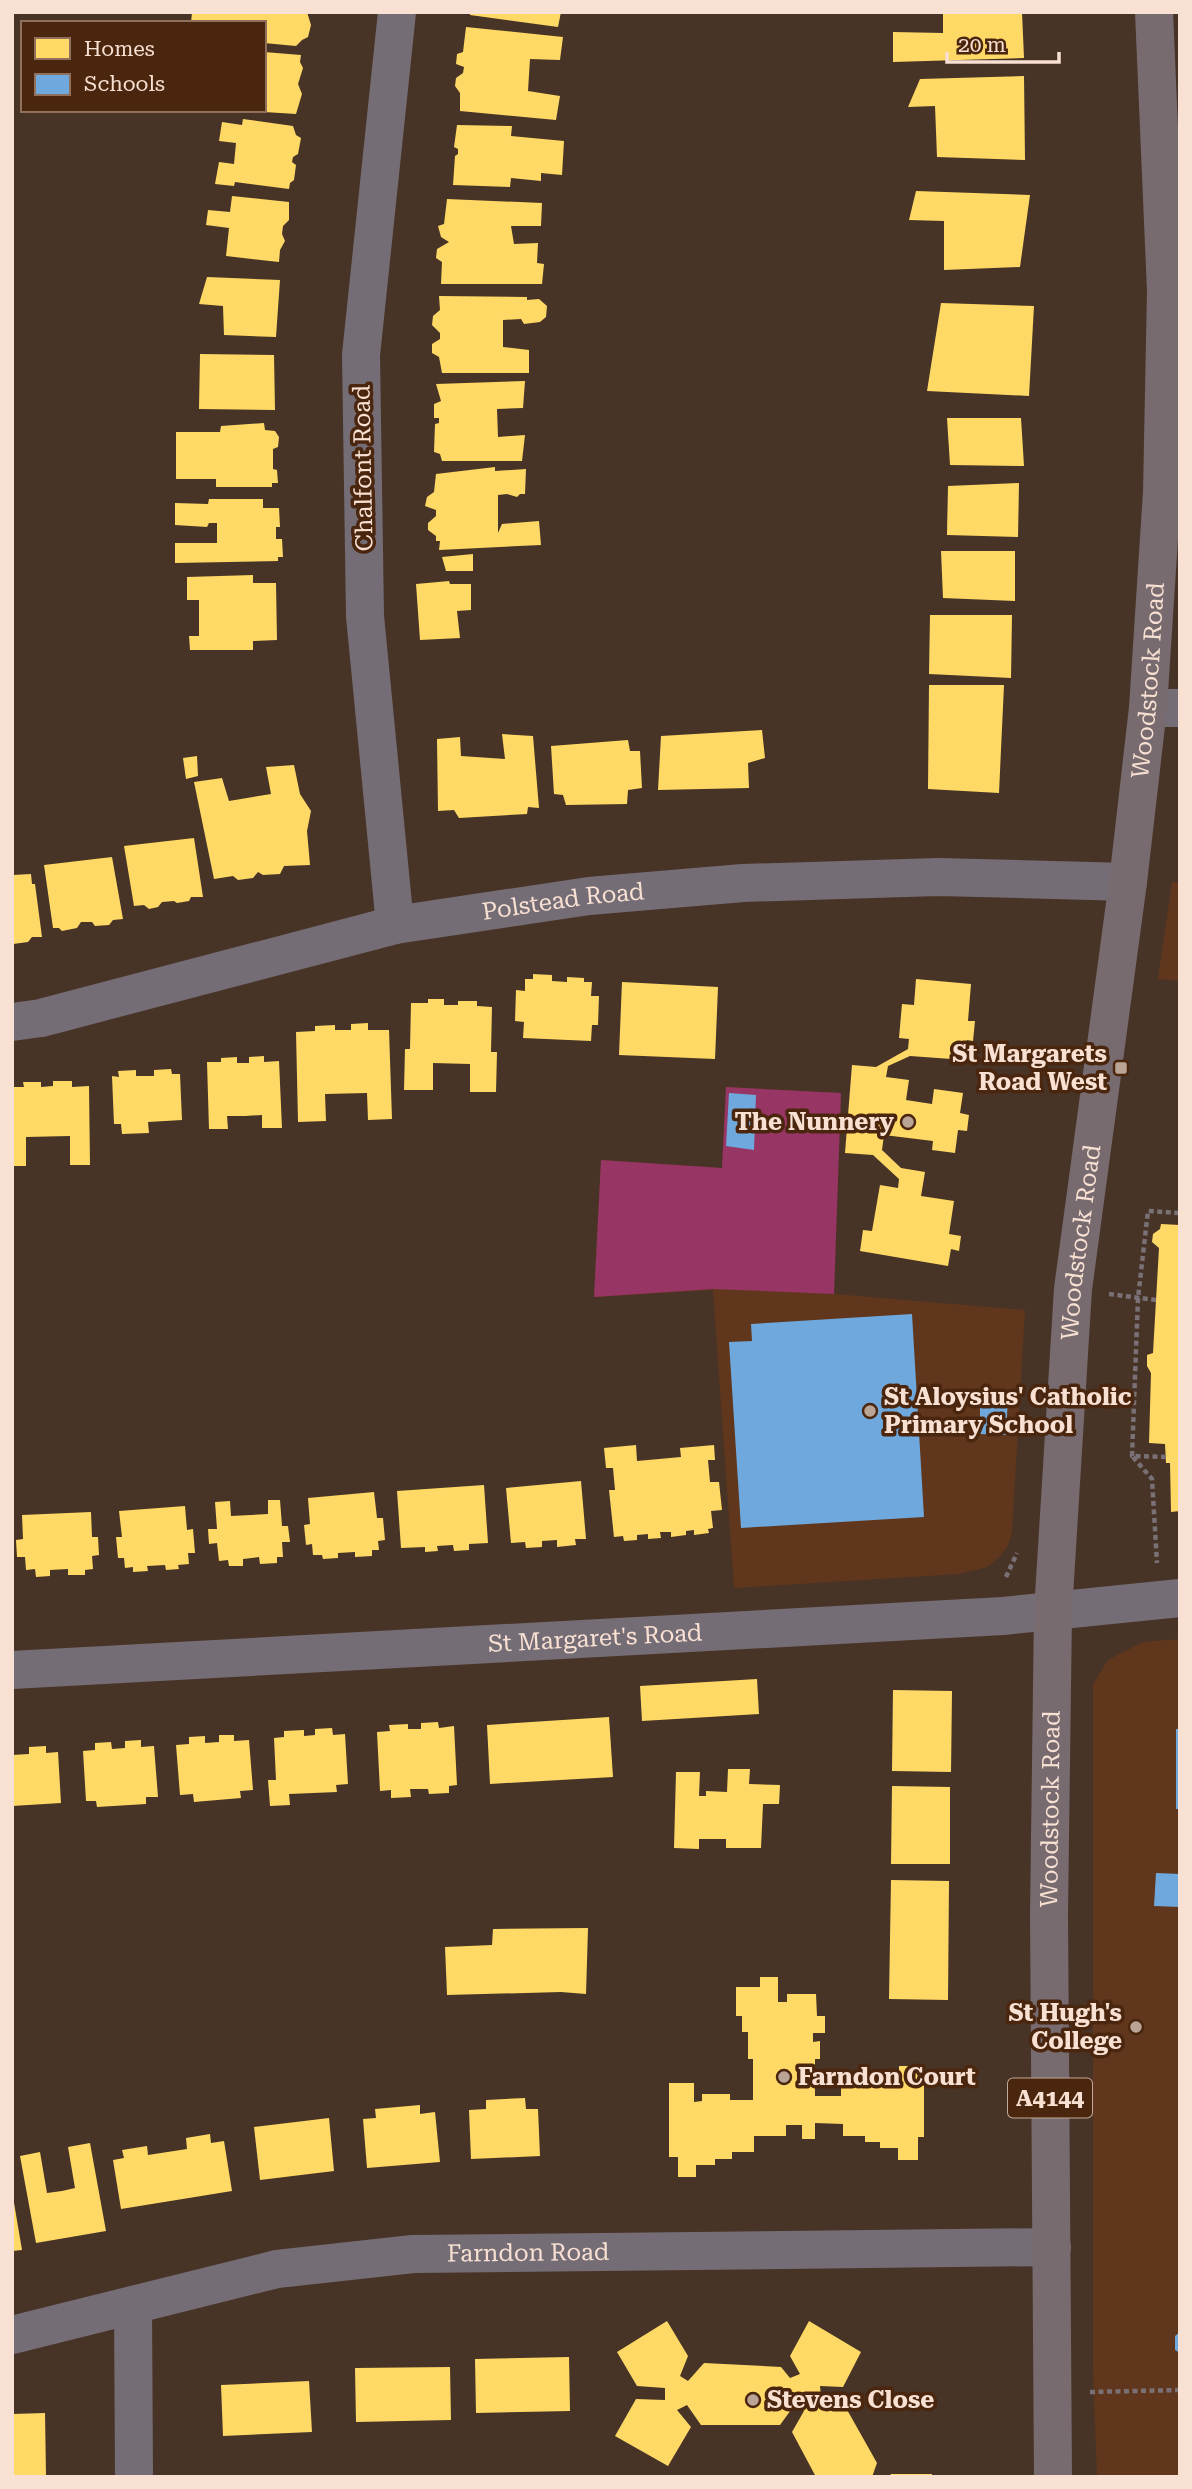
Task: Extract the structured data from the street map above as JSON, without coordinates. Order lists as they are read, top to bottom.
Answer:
{
  "streets": {
    "main road": ["Woodstock Road", "A4144"],
    "street": [
      "Chalfont Road",
      "Polstead Road",
      "St Margaret's Road",
      "Farndon Road"
    ]
  },
  "crossings": [
    ["Chalfont Road", "Polstead Road"],
    ["Woodstock Road", "Polstead Road"],
    ["Woodstock Road", "St Margaret's Road"],
    ["Woodstock Road", "Farndon Road"]
  ],
  "places": {
    "transit": ["St Margarets Road West"],
    "other": [
      "The Nunnery",
      "St Aloysius' Catholic Primary School",
      "St Hugh's College",
      "Farndon Court",
      "Stevens Close"
    ]
  },
  "legend": ["Homes", "Schools"],
  "scale_bar": "20 m"
}
